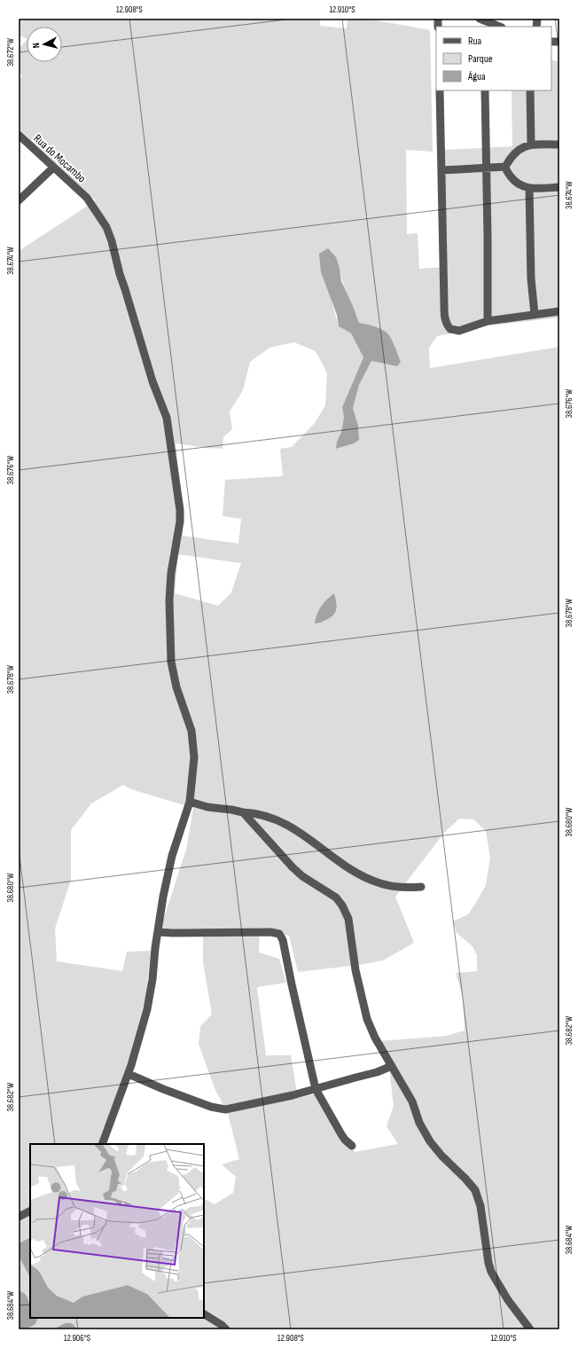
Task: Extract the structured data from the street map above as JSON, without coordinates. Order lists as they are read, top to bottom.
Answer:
{
  "streets": {
    "street": ["Rua do Mocambo"]
  },
  "legend": ["Rua", "Parque", "Água"],
  "north": "left",
  "coordinates": [
    "12.908°S",
    "12.910°S",
    "38.672°W",
    "38.674°W",
    "38.676°W",
    "38.678°W",
    "38.680°W",
    "38.682°W",
    "38.684°W",
    "12.906°S"
  ]
}
